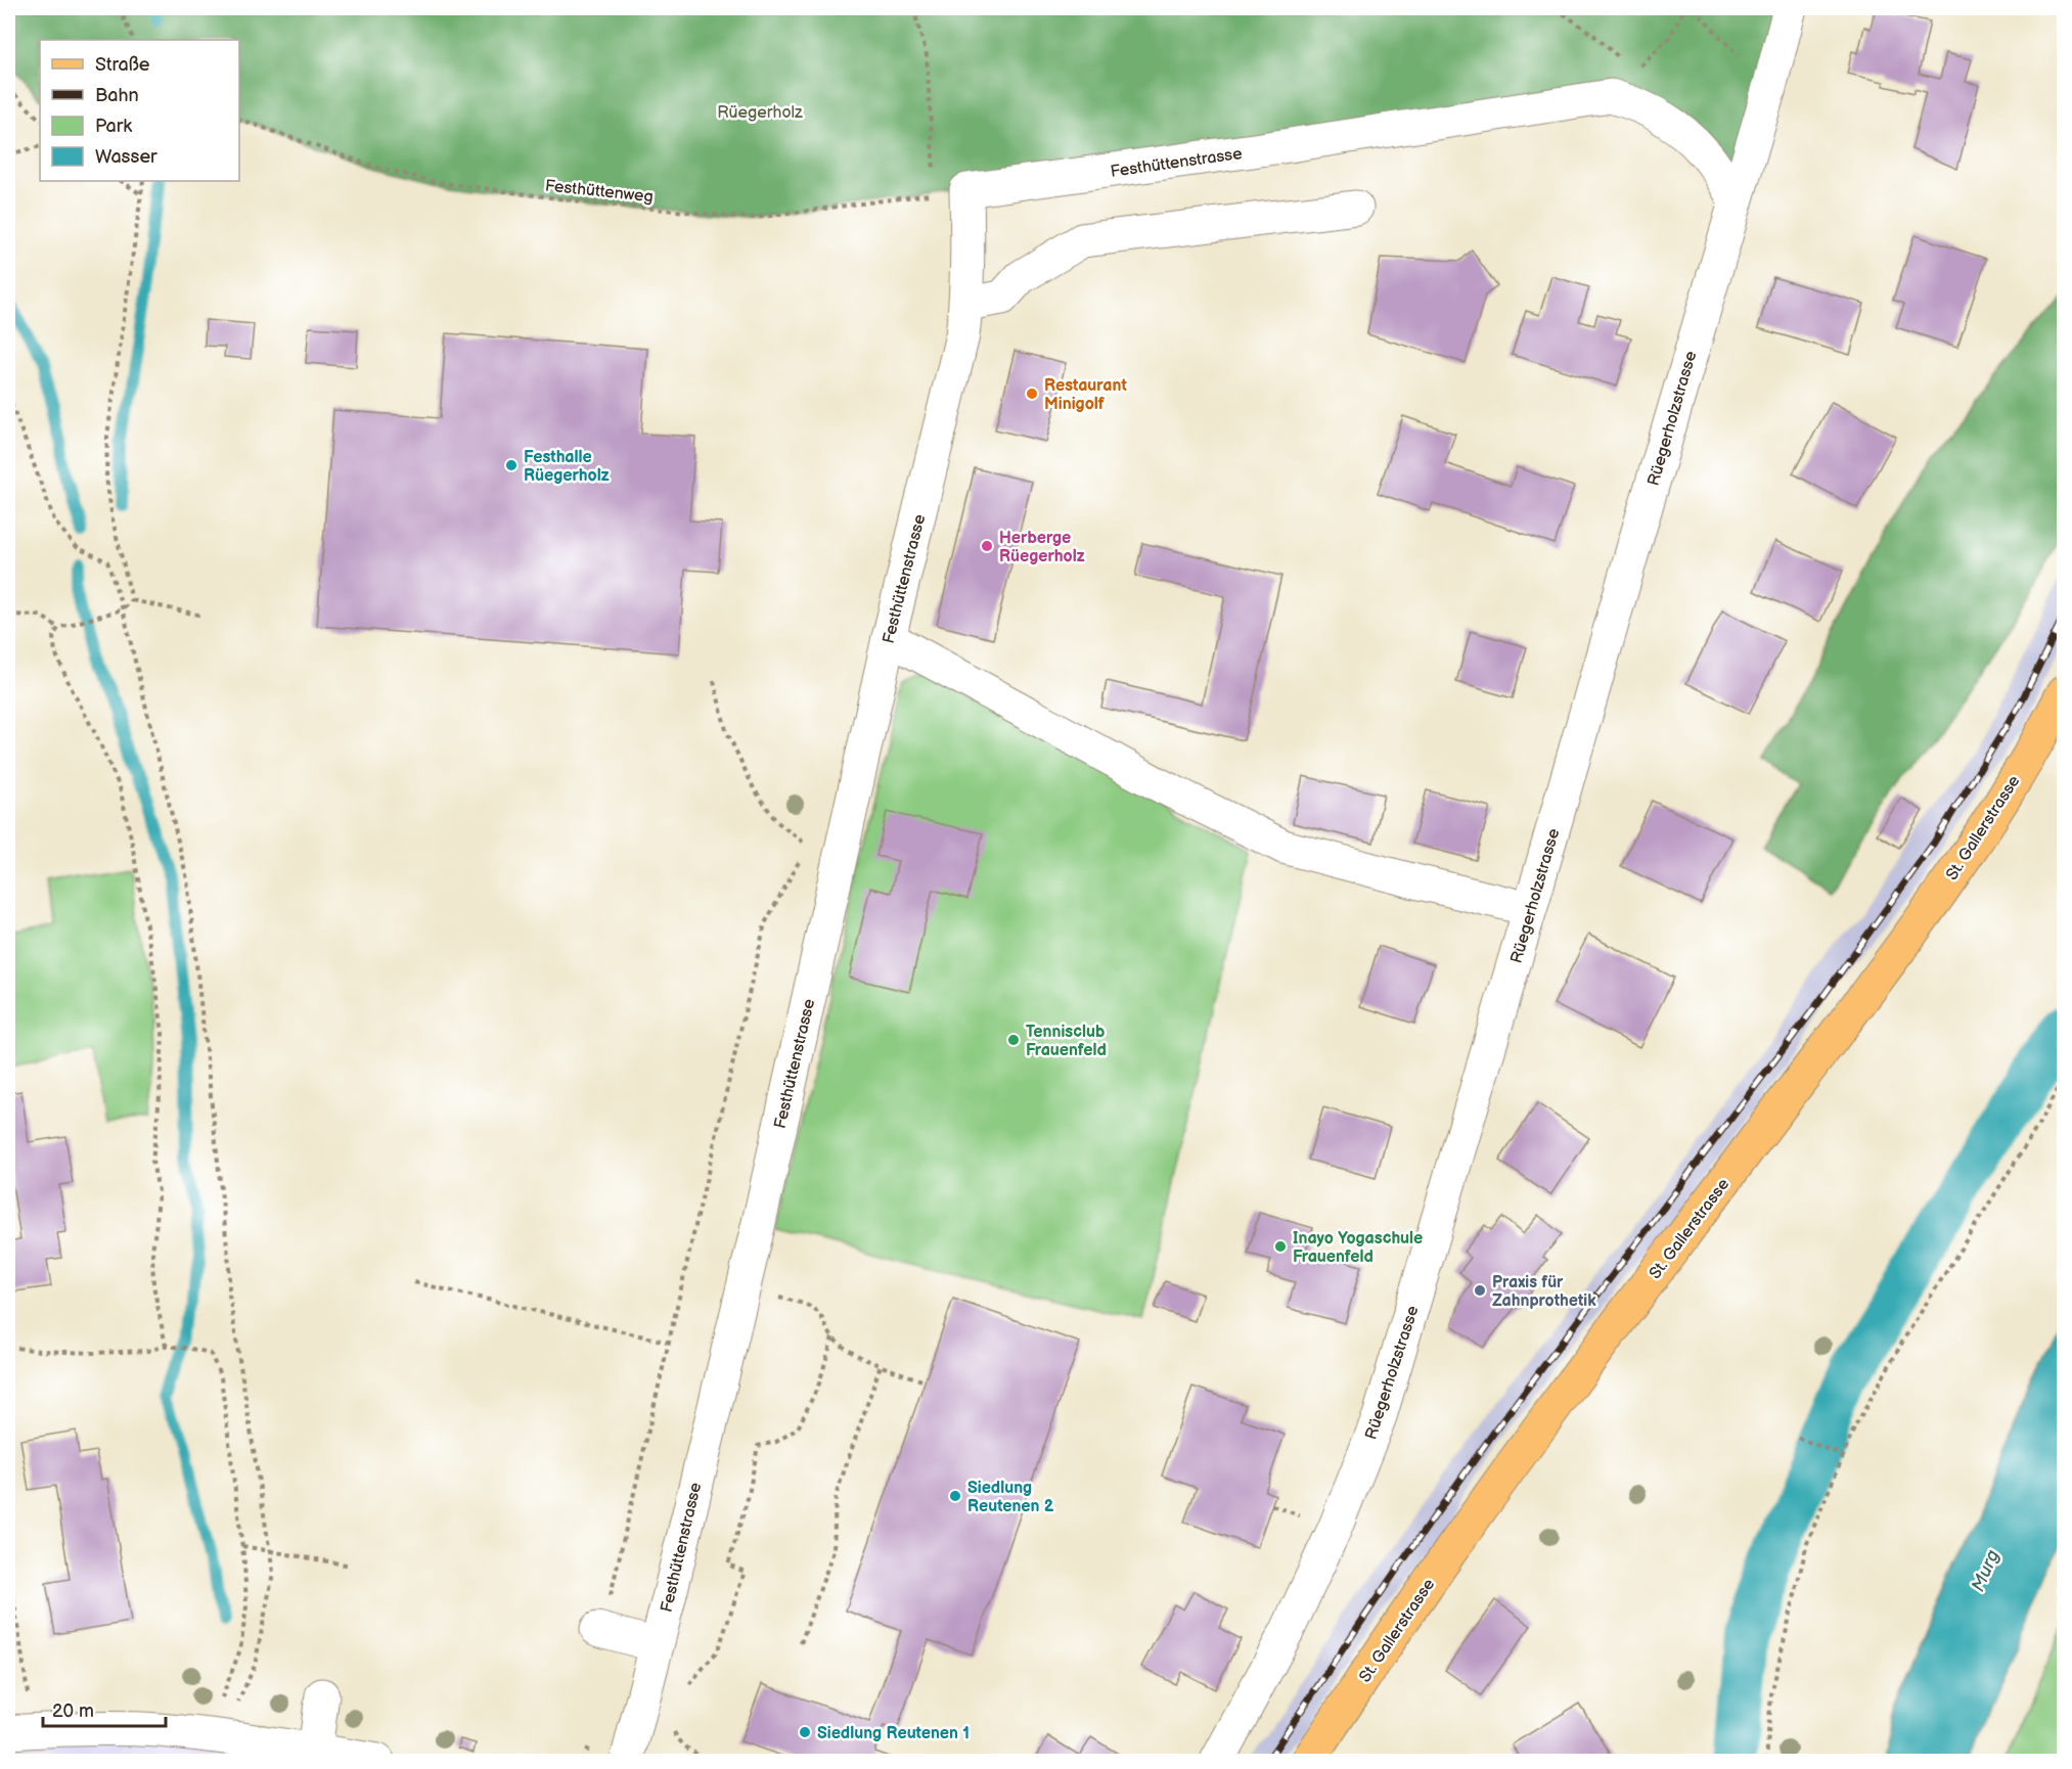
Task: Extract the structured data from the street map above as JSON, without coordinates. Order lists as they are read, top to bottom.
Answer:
{
  "streets": {
    "main road": ["St. Gallerstrasse"],
    "street": ["Festhüttenstrasse", "Rüegerholzstrasse"],
    "path": ["Festhüttenweg"]
  },
  "crossings": [
    ["Festhüttenstrasse", "Festhüttenweg"],
    ["Festhüttenstrasse", "Rüegerholzstrasse"]
  ],
  "water": ["Murg"],
  "parks": ["Rüegerholz"],
  "places": [
    "Restaurant Minigolf",
    "Festhalle Rüegerholz",
    "Herberge Rüegerholz",
    "Tennisclub Frauenfeld",
    "Inayo Yogaschule Frauenfeld",
    "Praxis für Zahnprothetik",
    "Siedlung Reutenen 2",
    "Siedlung Reutenen 1"
  ],
  "legend": [
    "Straße",
    "Bahn",
    "Park",
    "Wasser"
  ],
  "scale_bar": "20 m"
}
